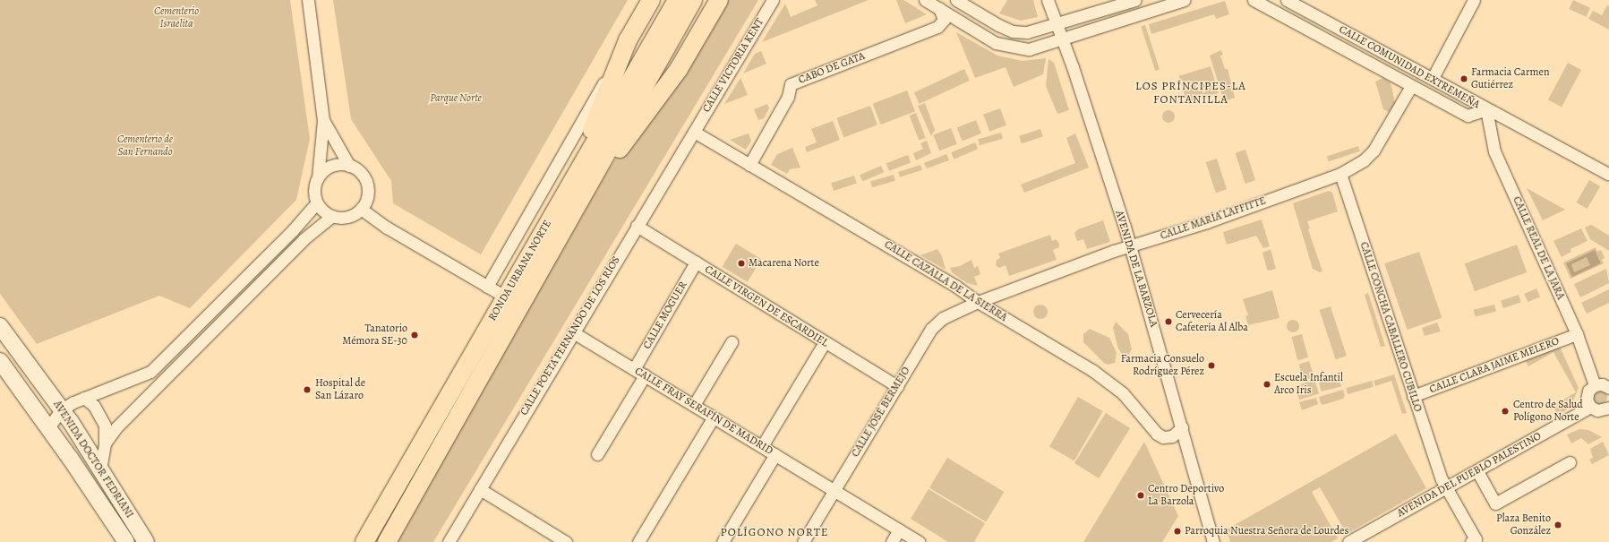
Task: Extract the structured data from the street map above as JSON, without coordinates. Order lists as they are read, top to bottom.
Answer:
{
  "streets": {
    "main road": ["RONDA URBANA NORTE", "AVENIDA DOCTOR FEDRIANI"],
    "street": [
      "CALLE VICTORIA KENT",
      "CALLE COMUNIDAD EXTREMEÑA",
      "CABO DE GATA",
      "CALLE MARÍA LAFFITTE",
      "CALLE REAL DE LA JARA",
      "AVENIDA DE LA BARZOLA",
      "CALLE CAZALLA DE LA SIERRA",
      "CALLE VIRGEN DE ESCARDIEL",
      "CALLE MOGUER",
      "CALLE CONCHA CABALLERO CUBILLO",
      "CALLE POETA FERNANDO DE LOS RÍOS",
      "CALLE CLARA JAIME MELERO",
      "CALLE FRAY SERAFÍN DE MADRID",
      "CALLE JOSÉ BERMEJO",
      "AVENIDA DEL PUEBLO PALESTINO"
    ]
  },
  "crossings": [
    ["CALLE VICTORIA KENT", "CALLE CAZALLA DE LA SIERRA"],
    ["CALLE VICTORIA KENT", "CALLE POETA FERNANDO DE LOS RÍOS"],
    ["CALLE COMUNIDAD EXTREMEÑA", "CALLE MARÍA LAFFITTE"],
    ["CALLE COMUNIDAD EXTREMEÑA", "CALLE REAL DE LA JARA"],
    ["CABO DE GATA", "CALLE CAZALLA DE LA SIERRA"],
    ["CALLE MARÍA LAFFITTE", "AVENIDA DE LA BARZOLA"],
    ["CALLE MARÍA LAFFITTE", "CALLE CAZALLA DE LA SIERRA"],
    ["CALLE MARÍA LAFFITTE", "CALLE CONCHA CABALLERO CUBILLO"],
    ["CALLE MARÍA LAFFITTE", "CALLE JOSÉ BERMEJO"],
    ["CALLE REAL DE LA JARA", "CALLE CLARA JAIME MELERO"],
    ["AVENIDA DE LA BARZOLA", "CALLE CAZALLA DE LA SIERRA"],
    ["CALLE CAZALLA DE LA SIERRA", "CALLE POETA FERNANDO DE LOS RÍOS"],
    ["CALLE CAZALLA DE LA SIERRA", "CALLE JOSÉ BERMEJO"],
    ["CALLE VIRGEN DE ESCARDIEL", "CALLE MOGUER"],
    ["CALLE VIRGEN DE ESCARDIEL", "CALLE POETA FERNANDO DE LOS RÍOS"],
    ["CALLE VIRGEN DE ESCARDIEL", "CALLE JOSÉ BERMEJO"],
    ["CALLE MOGUER", "CALLE FRAY SERAFÍN DE MADRID"],
    ["CALLE CONCHA CABALLERO CUBILLO", "CALLE CLARA JAIME MELERO"],
    ["CALLE CONCHA CABALLERO CUBILLO", "AVENIDA DEL PUEBLO PALESTINO"],
    ["CALLE POETA FERNANDO DE LOS RÍOS", "CALLE FRAY SERAFÍN DE MADRID"],
    ["CALLE FRAY SERAFÍN DE MADRID", "CALLE JOSÉ BERMEJO"]
  ],
  "districts": ["LOS PRÍNCIPES-LA FONTANILLA", "POLÍGONO NORTE"],
  "parks": ["Cementerio Israelita", "Parque Norte", "Cementerio de San Fernando"],
  "places": [
    "Farmacia Carmen Gutiérrez",
    "Macarena Norte",
    "Cervecería Cafetería Al Alba",
    "Tanatorio Mémora SE-30",
    "Farmacia Consuelo Rodríguez Pérez",
    "Escuela Infantil Arco Iris",
    "Hospital de San Lázaro",
    "Centro de Salud Polígono Norte",
    "Centro Deportivo La Barzola",
    "Plaza Benito González",
    "Parroquia Nuestra Señora de Lourdes"
  ]
}
